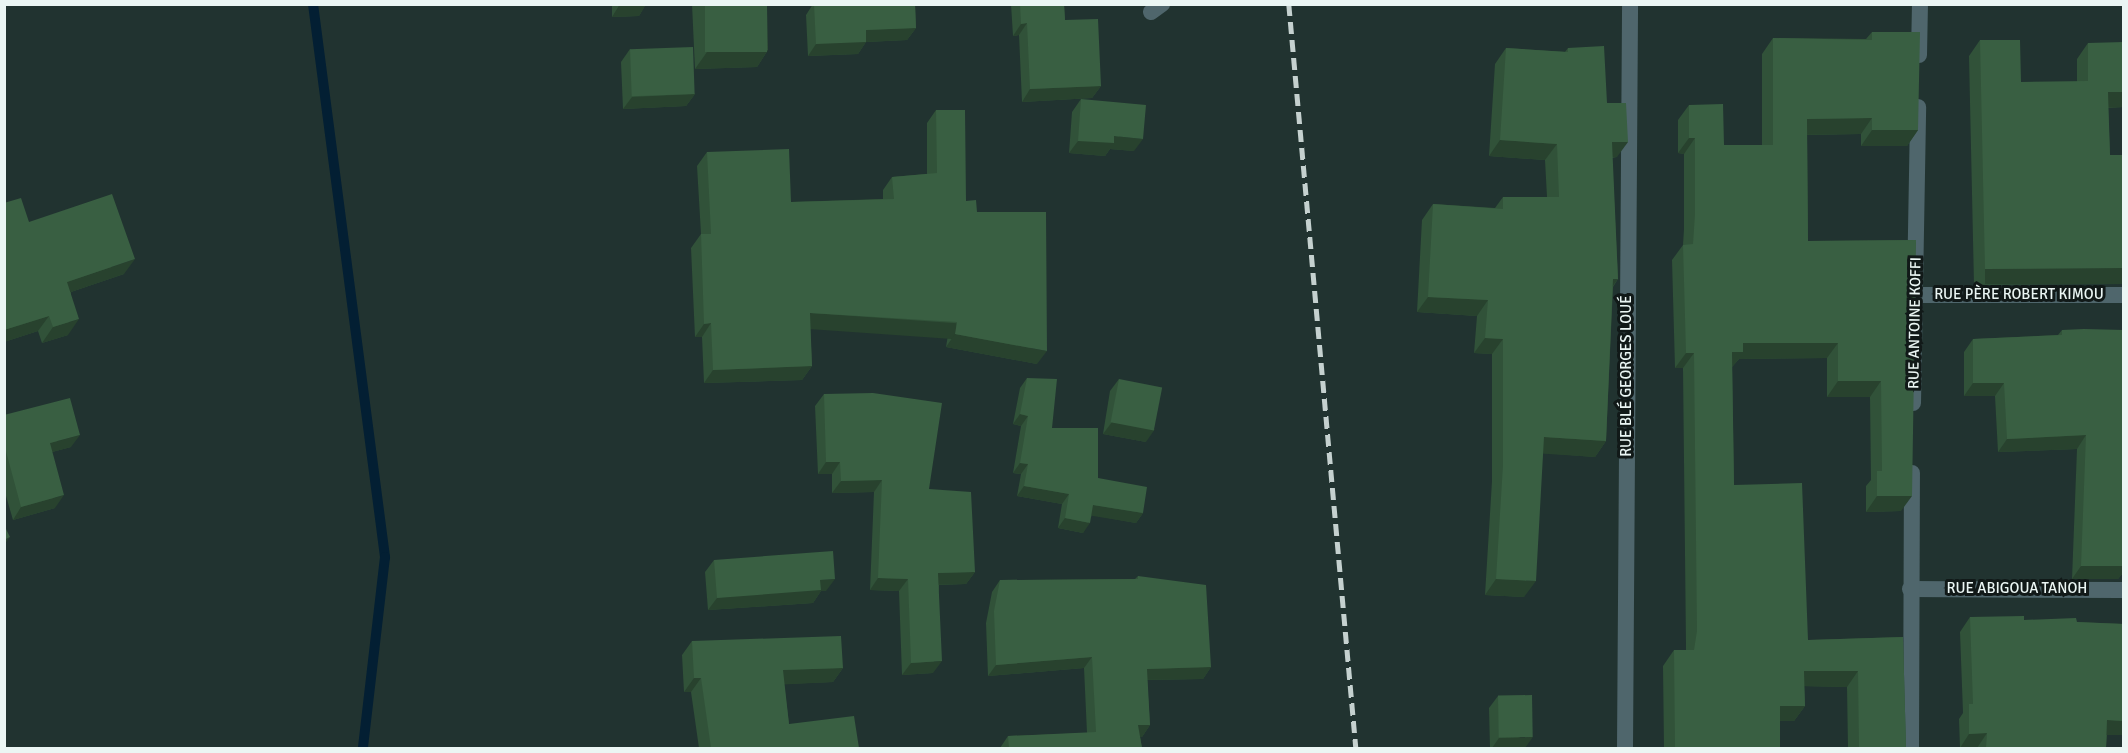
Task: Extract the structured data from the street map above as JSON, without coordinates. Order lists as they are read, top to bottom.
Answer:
{
  "streets": {
    "street": [
      "RUE PÈRE ROBERT KIMOU",
      "RUE ANTOINE KOFFI",
      "RUE BLÉ GEORGES LOUÉ",
      "RUE ABIGOUA TANOH"
    ]
  },
  "crossings": [
    ["RUE PÈRE ROBERT KIMOU", "RUE ANTOINE KOFFI"]
  ]
}
